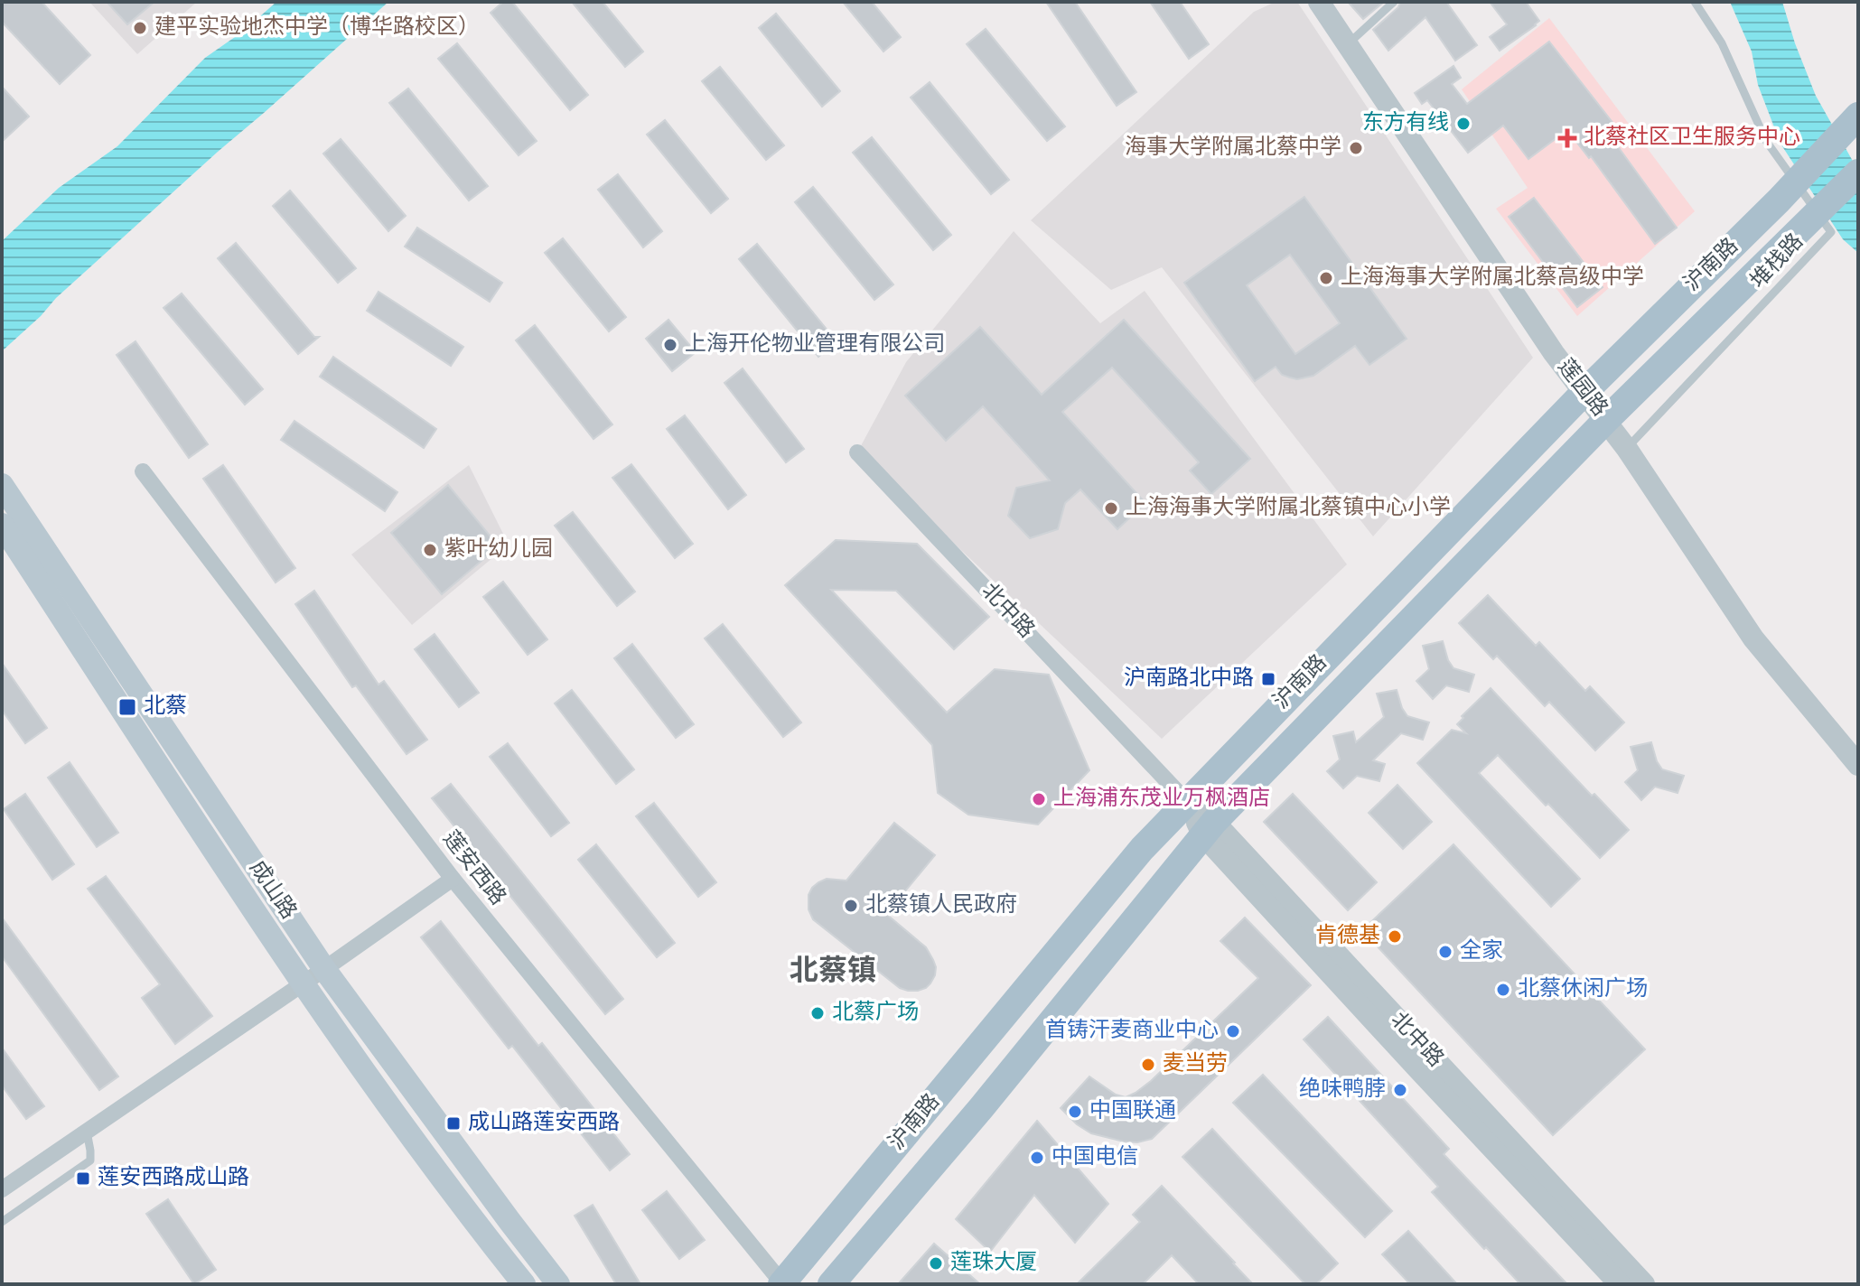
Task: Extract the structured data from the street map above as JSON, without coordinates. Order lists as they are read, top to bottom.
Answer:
{
  "streets": {
    "main road": ["沪南路", "成山路"],
    "street": ["莲园路", "北中路", "莲安西路"],
    "lane": ["堆栈路"]
  },
  "crossings": [
    ["堆栈路", "莲园路"],
    ["沪南路", "莲园路"],
    ["沪南路", "北中路"],
    ["沪南路", "莲安西路"]
  ],
  "districts": ["北蔡镇"],
  "places": {
    "other": [
      "建平实验地杰中学（博华路校区）",
      "东方有线",
      "海事大学附属北蔡中学",
      "上海海事大学附属北蔡高级中学",
      "上海开伦物业管理有限公司",
      "上海海事大学附属北蔡镇中心小学",
      "紫叶幼儿园",
      "上海浦东茂业万枫酒店",
      "北蔡镇人民政府",
      "肯德基",
      "全家",
      "北蔡休闲广场",
      "北蔡广场",
      "首铸汗麦商业中心",
      "麦当劳",
      "绝味鸭脖",
      "中国联通",
      "中国电信",
      "莲珠大厦"
    ],
    "health": ["北蔡社区卫生服务中心"],
    "transit": [
      "沪南路北中路",
      "北蔡",
      "成山路莲安西路",
      "莲安西路成山路"
    ]
  }
}
